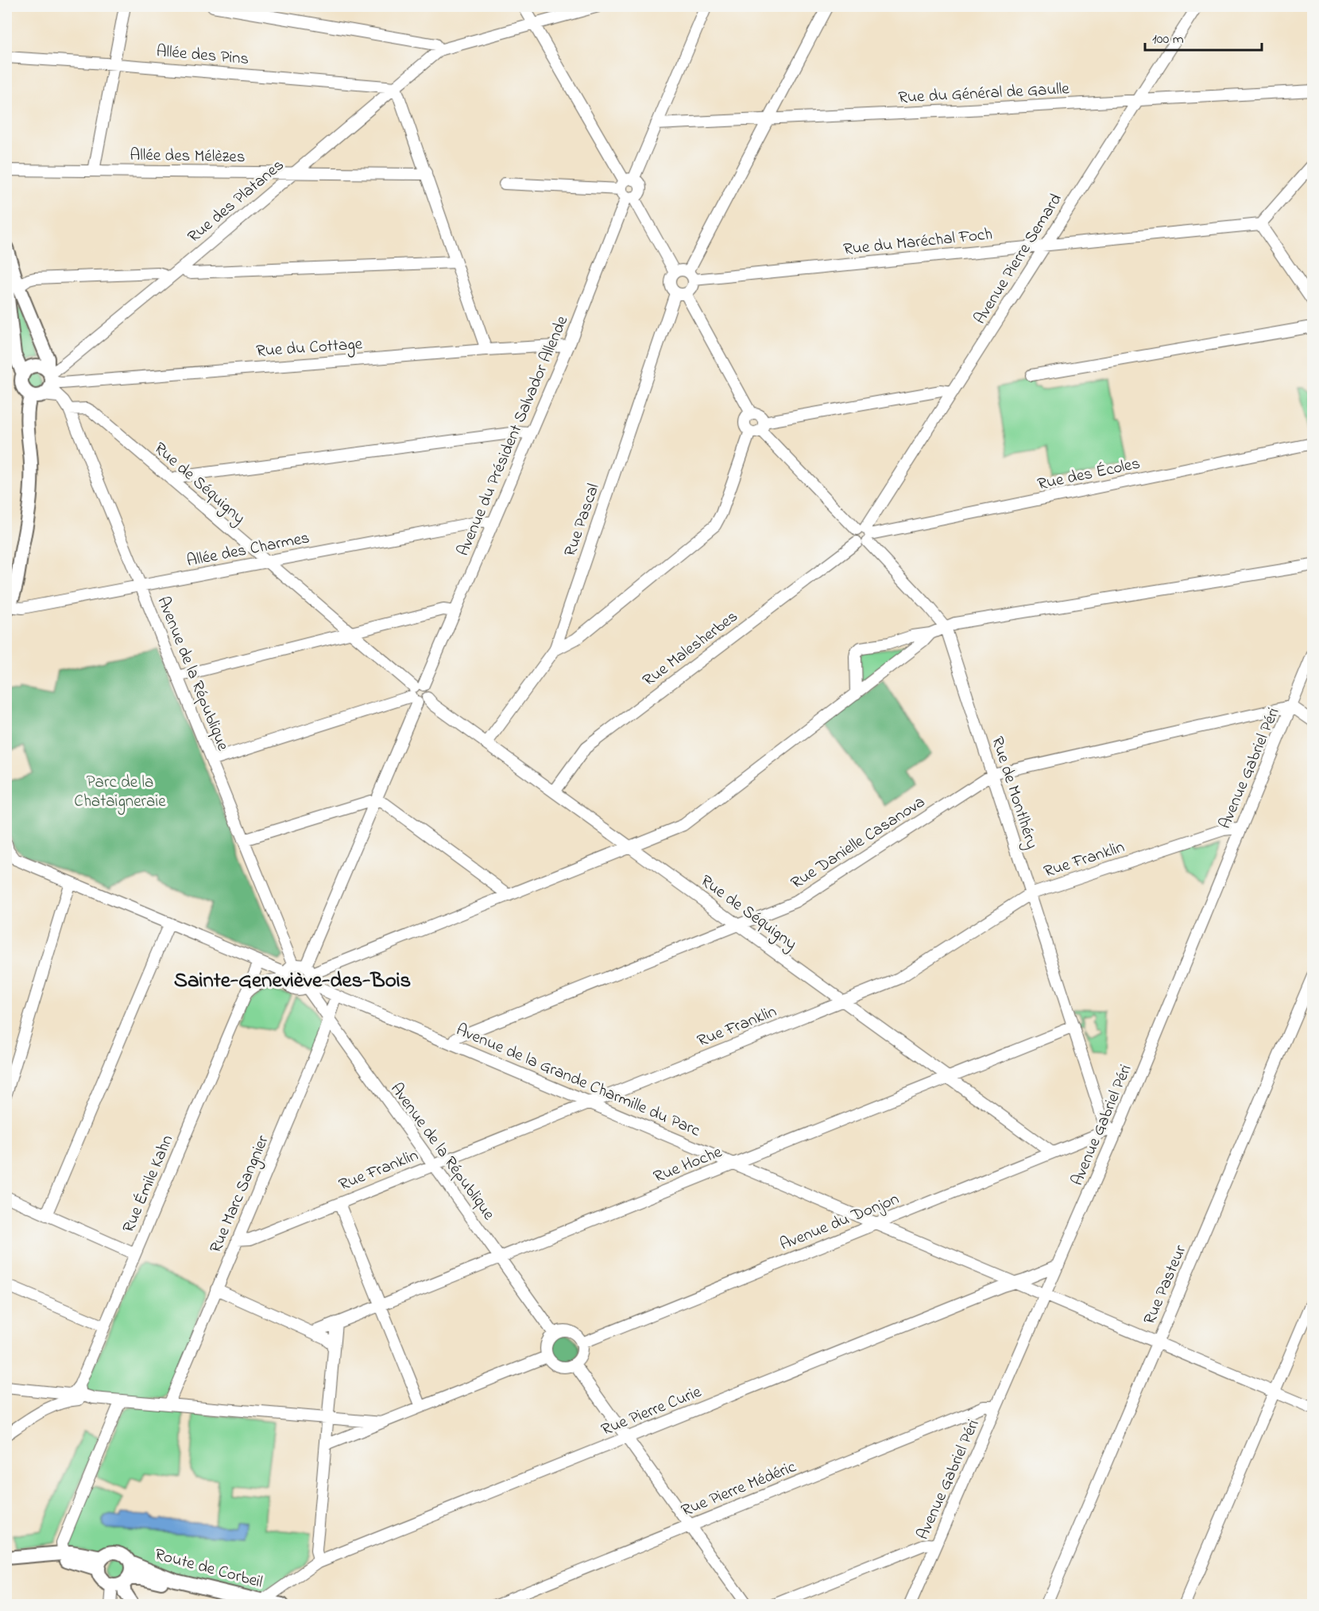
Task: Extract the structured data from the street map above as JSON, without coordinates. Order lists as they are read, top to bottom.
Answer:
{
  "streets": {
    "main road": ["Route de Corbeil"],
    "street": [
      "Allée des Pins",
      "Rue du Général de Gaulle",
      "Allée des Mélèzes",
      "Rue des Platanes",
      "Rue du Maréchal Foch",
      "Avenue Pierre Semard",
      "Rue du Cottage",
      "Avenue du Président Salvador Allende",
      "Rue des Écoles",
      "Rue de Séquigny",
      "Rue Pascal",
      "Allée des Charmes",
      "Rue Malesherbes",
      "Avenue de la République",
      "Avenue Gabriel Péri",
      "Rue de Montlhéry",
      "Rue Danielle Casanova",
      "Rue Franklin",
      "Avenue de la Grande Charmille du Parc",
      "Rue Hoche",
      "Rue Émile Kahn",
      "Rue Marc Sangnier",
      "Avenue du Donjon",
      "Rue Pasteur",
      "Rue Pierre Curie",
      "Rue Pierre Médéric"
    ]
  },
  "crossings": [
    ["Allée des Pins", "Rue des Platanes"],
    ["Rue du Général de Gaulle", "Avenue Pierre Semard"],
    ["Rue du Général de Gaulle", "Avenue du Président Salvador Allende"],
    ["Allée des Mélèzes", "Rue des Platanes"],
    ["Rue des Platanes", "Rue du Cottage"],
    ["Rue des Platanes", "Avenue de la République"],
    ["Rue du Maréchal Foch", "Avenue Pierre Semard"],
    ["Rue du Maréchal Foch", "Rue Pascal"],
    ["Avenue Pierre Semard", "Rue des Écoles"],
    ["Avenue Pierre Semard", "Rue Malesherbes"],
    ["Avenue Pierre Semard", "Rue de Montlhéry"],
    ["Rue du Cottage", "Avenue du Président Salvador Allende"],
    ["Rue du Cottage", "Avenue de la République"],
    ["Avenue du Président Salvador Allende", "Rue de Séquigny"],
    ["Avenue du Président Salvador Allende", "Allée des Charmes"],
    ["Avenue du Président Salvador Allende", "Avenue de la République"],
    ["Avenue du Président Salvador Allende", "Avenue de la Grande Charmille du Parc"],
    ["Rue des Écoles", "Rue Malesherbes"],
    ["Rue des Écoles", "Rue de Montlhéry"],
    ["Rue de Séquigny", "Rue Pascal"],
    ["Rue de Séquigny", "Allée des Charmes"],
    ["Rue de Séquigny", "Rue Malesherbes"],
    ["Rue de Séquigny", "Avenue de la République"],
    ["Rue de Séquigny", "Rue Danielle Casanova"],
    ["Rue de Séquigny", "Rue Franklin"],
    ["Rue de Séquigny", "Rue Hoche"],
    ["Rue de Séquigny", "Avenue du Donjon"],
    ["Allée des Charmes", "Avenue de la République"],
    ["Rue Malesherbes", "Rue de Montlhéry"],
    ["Avenue de la République", "Rue Franklin"],
    ["Avenue de la République", "Avenue de la Grande Charmille du Parc"],
    ["Avenue de la République", "Rue Hoche"],
    ["Avenue de la République", "Rue Marc Sangnier"],
    ["Avenue de la République", "Avenue du Donjon"],
    ["Avenue Gabriel Péri", "Rue de Montlhéry"],
    ["Avenue Gabriel Péri", "Rue Danielle Casanova"],
    ["Avenue Gabriel Péri", "Rue Franklin"],
    ["Avenue Gabriel Péri", "Avenue de la Grande Charmille du Parc"],
    ["Avenue Gabriel Péri", "Avenue du Donjon"],
    ["Avenue Gabriel Péri", "Rue Pierre Curie"],
    ["Avenue Gabriel Péri", "Rue Pierre Médéric"],
    ["Rue de Montlhéry", "Rue Danielle Casanova"],
    ["Rue de Montlhéry", "Rue Franklin"],
    ["Rue de Montlhéry", "Rue Hoche"],
    ["Rue de Montlhéry", "Avenue du Donjon"],
    ["Rue Danielle Casanova", "Avenue de la Grande Charmille du Parc"],
    ["Rue Franklin", "Avenue de la Grande Charmille du Parc"],
    ["Rue Franklin", "Rue Marc Sangnier"],
    ["Avenue de la Grande Charmille du Parc", "Rue Hoche"],
    ["Avenue de la Grande Charmille du Parc", "Rue Émile Kahn"],
    ["Avenue de la Grande Charmille du Parc", "Rue Marc Sangnier"],
    ["Avenue de la Grande Charmille du Parc", "Avenue du Donjon"],
    ["Avenue de la Grande Charmille du Parc", "Rue Pasteur"],
    ["Avenue de la Grande Charmille du Parc", "Rue Pierre Curie"],
    ["Rue Pierre Curie", "Route de Corbeil"]
  ],
  "districts": ["Sainte-Geneviève-des-Bois"],
  "parks": ["Parc de la Chataigneraie"],
  "scale_bar": "100 m"
}
